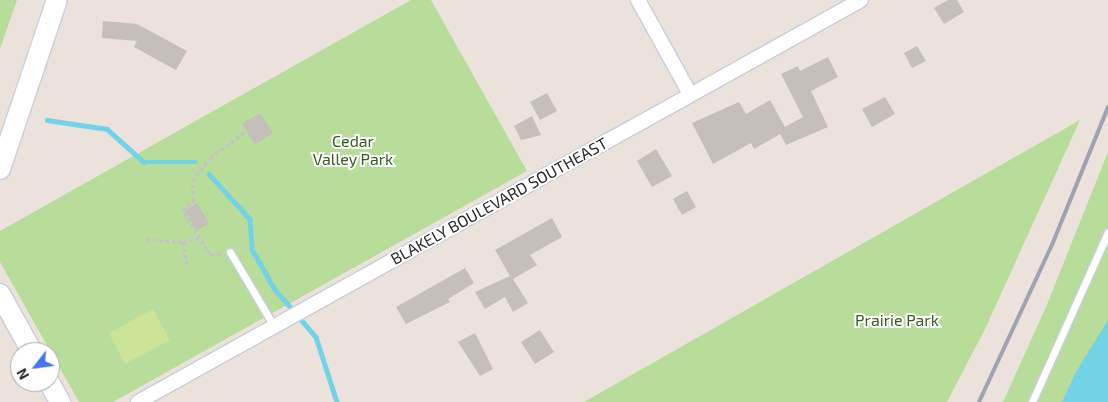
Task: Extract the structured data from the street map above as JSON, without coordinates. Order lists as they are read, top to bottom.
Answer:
{
  "streets": {
    "street": ["BLAKELY BOULEVARD SOUTHEAST"]
  },
  "parks": ["Cedar Valley Park", "Prairie Park"],
  "north": "bottom left"
}
